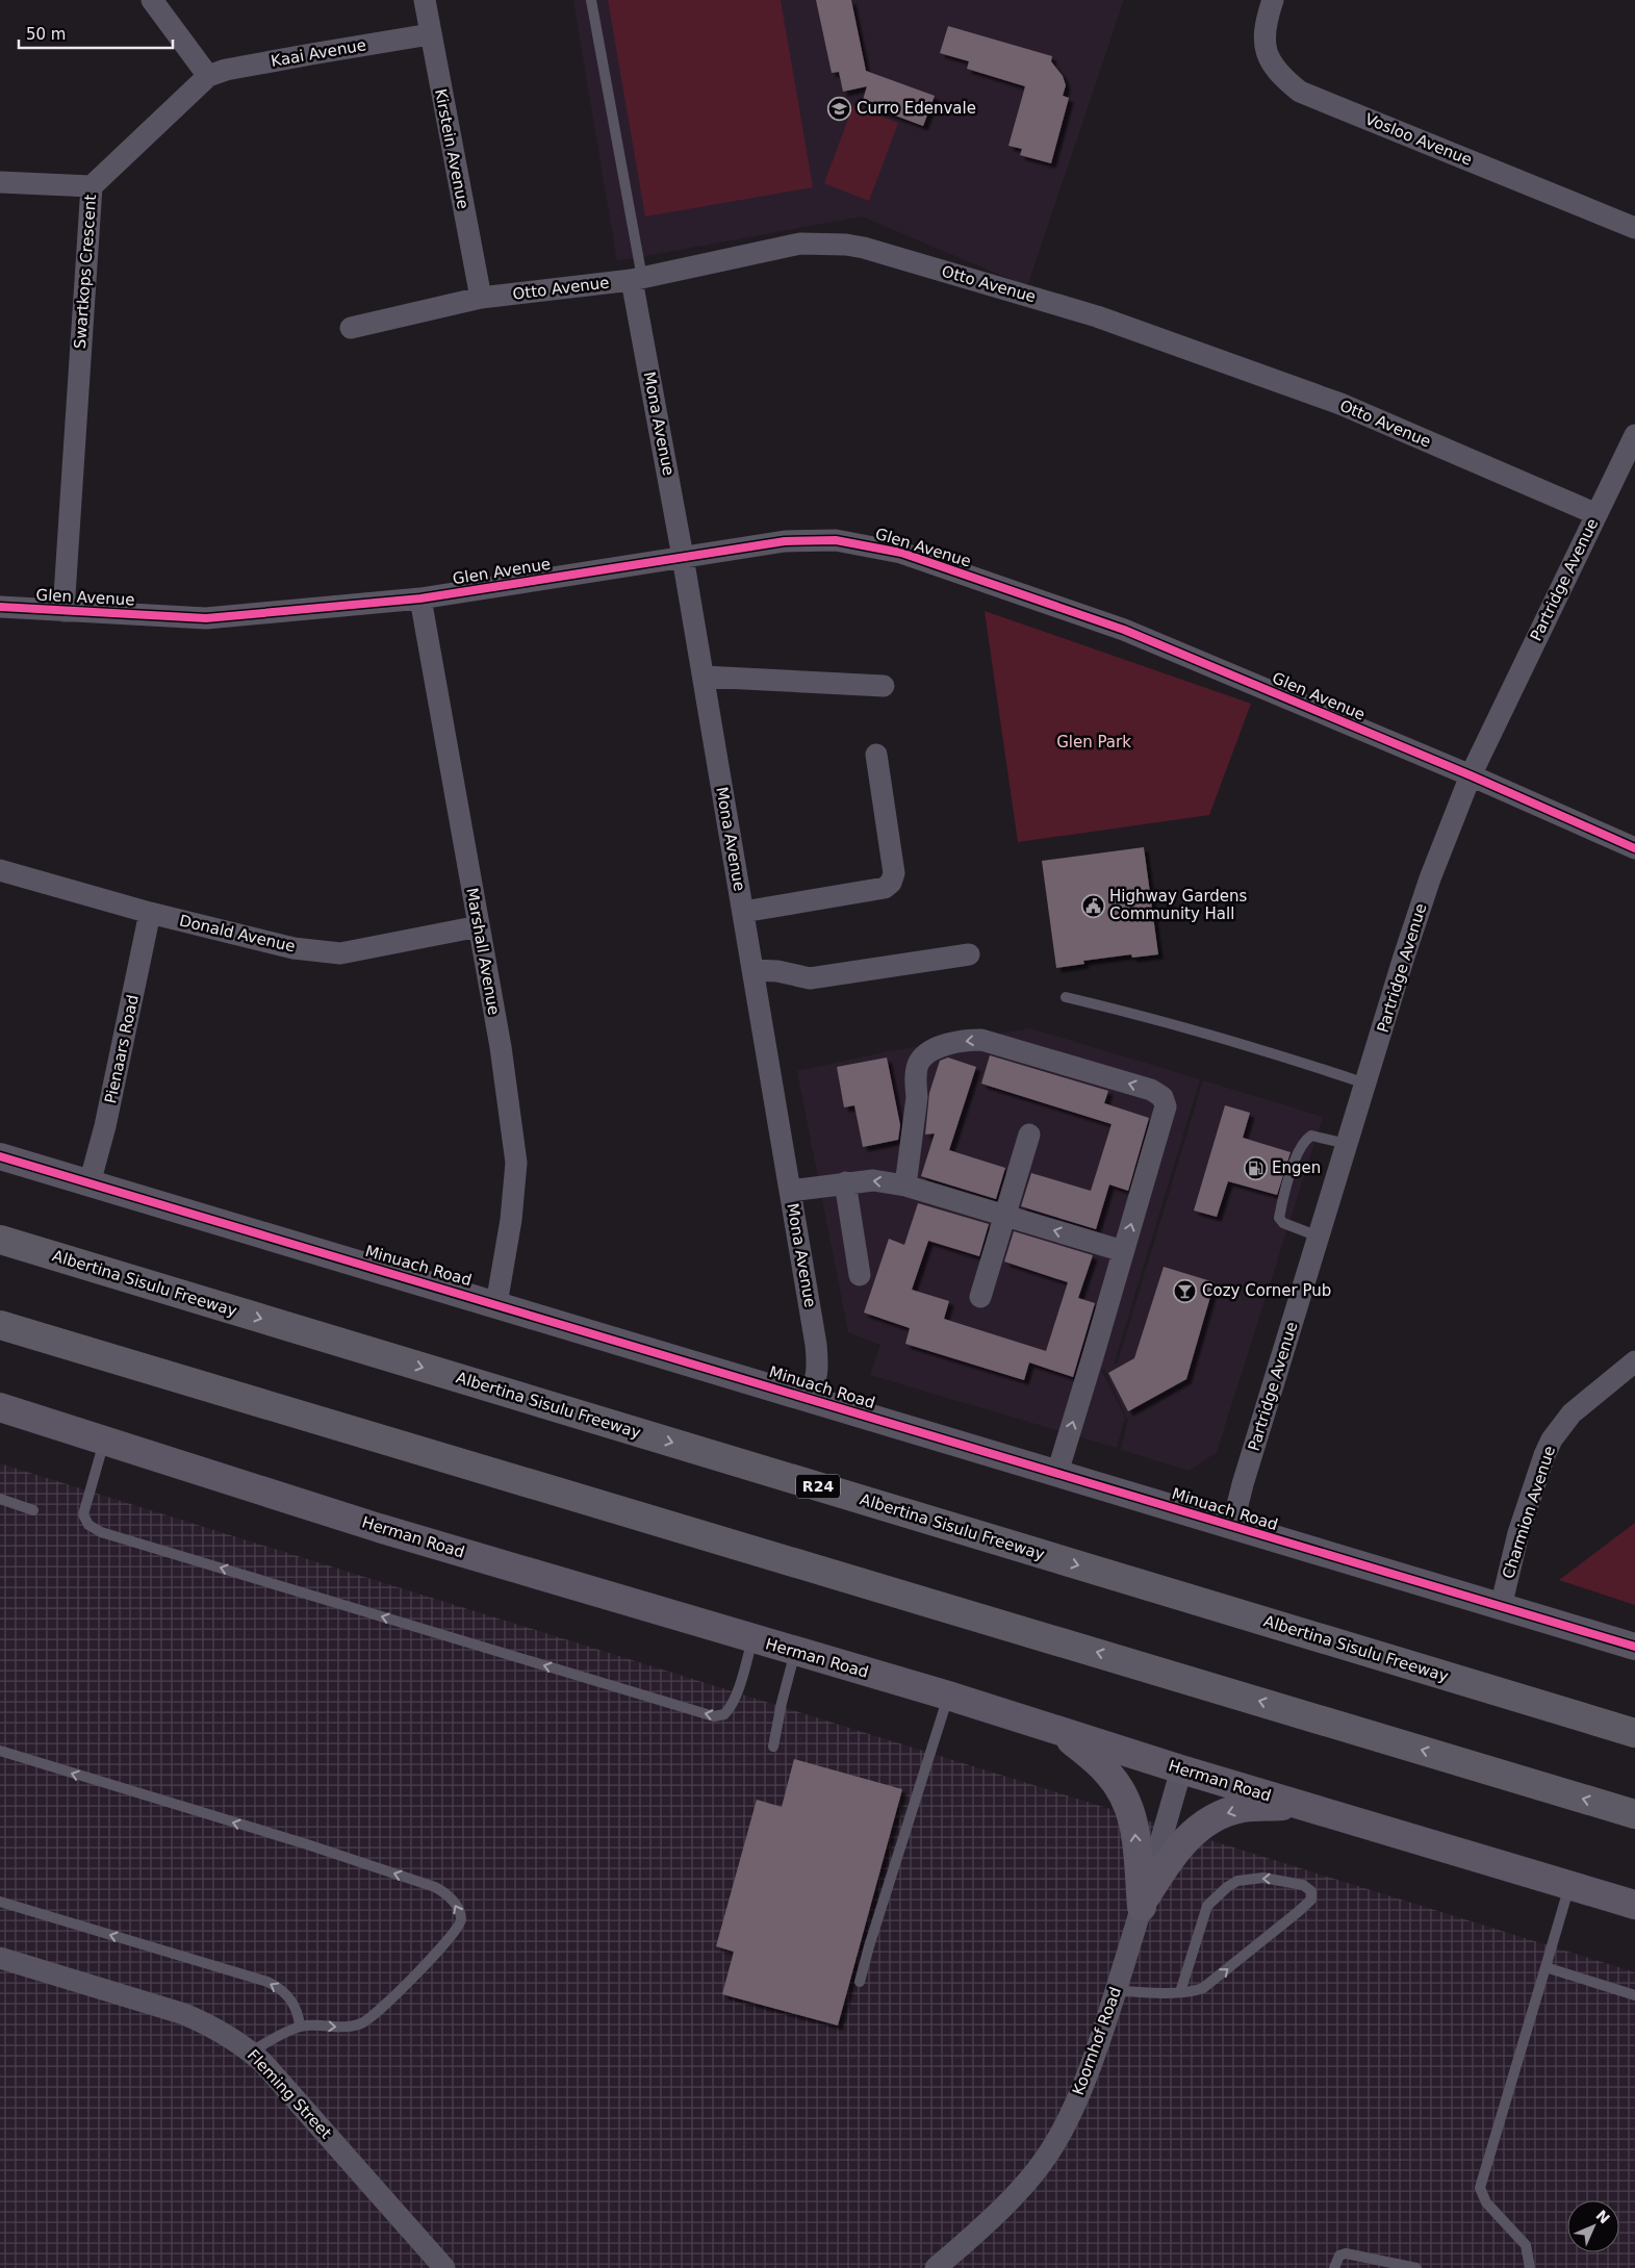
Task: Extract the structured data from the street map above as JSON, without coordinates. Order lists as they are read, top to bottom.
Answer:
{
  "streets": {
    "highway": ["Albertina Sisulu Freeway", "R24"],
    "main road": ["Herman Road"],
    "street": [
      "Kaai Avenue",
      "Vosloo Avenue",
      "Kirstein Avenue",
      "Swartkops Crescent",
      "Otto Avenue",
      "Mona Avenue",
      "Glen Avenue",
      "Partridge Avenue",
      "Donald Avenue",
      "Marshall Avenue",
      "Pienaars Road",
      "Minuach Road",
      "Charmion Avenue",
      "Koornhof Road",
      "Fleming Street"
    ]
  },
  "crossings": [
    ["Kaai Avenue", "Kirstein Avenue"],
    ["Kaai Avenue", "Swartkops Crescent"],
    ["Kirstein Avenue", "Otto Avenue"],
    ["Swartkops Crescent", "Glen Avenue"],
    ["Otto Avenue", "Mona Avenue"],
    ["Otto Avenue", "Partridge Avenue"],
    ["Mona Avenue", "Glen Avenue"],
    ["Mona Avenue", "Minuach Road"],
    ["Glen Avenue", "Partridge Avenue"],
    ["Glen Avenue", "Marshall Avenue"],
    ["Partridge Avenue", "Minuach Road"],
    ["Donald Avenue", "Marshall Avenue"],
    ["Donald Avenue", "Pienaars Road"],
    ["Marshall Avenue", "Minuach Road"],
    ["Pienaars Road", "Minuach Road"],
    ["Minuach Road", "Charmion Avenue"],
    ["Herman Road", "Koornhof Road"]
  ],
  "parks": ["Glen Park"],
  "places": {
    "school or university": ["Curro Edenvale"],
    "public building": ["Highway Gardens Community Hall"],
    "fuel station": ["Engen"],
    "bar": ["Cozy Corner Pub"]
  },
  "scale_bar": "50 m",
  "north": "top right"
}
